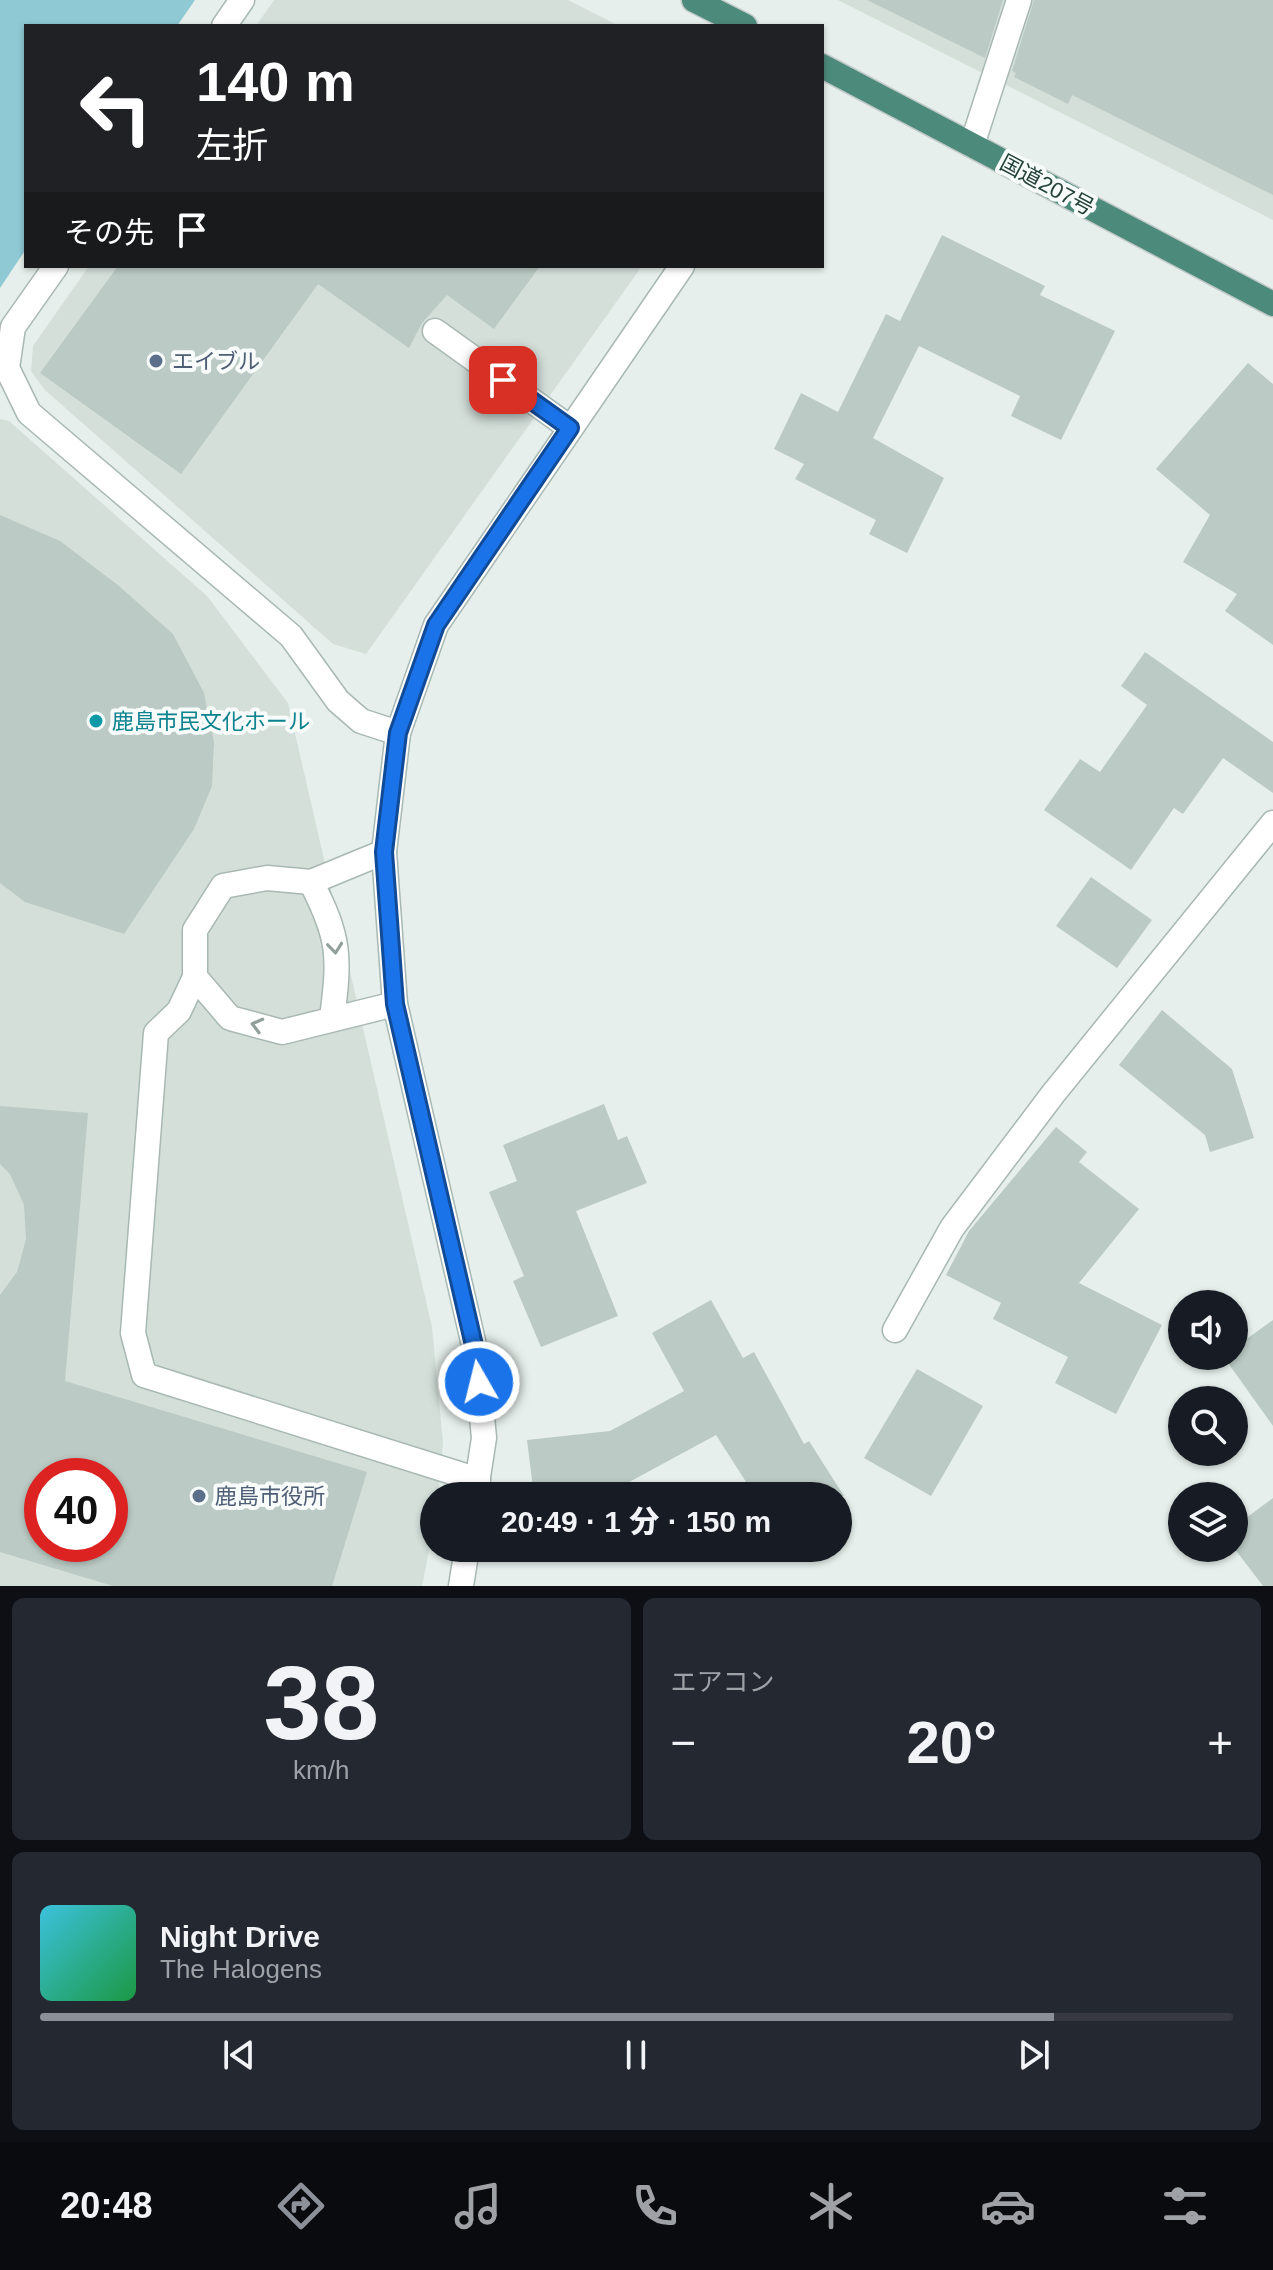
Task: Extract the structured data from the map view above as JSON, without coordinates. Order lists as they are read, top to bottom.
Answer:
{
  "streets": {
    "highway": ["国道207号"]
  },
  "places": ["エイブル", "鹿島市民文化ホール", "鹿島市役所"],
  "page": {
    "turn": ["140 m", "左折"],
    "then": "その先",
    "limit": "40",
    "trip": "20:49 · 1 分 · 150 m",
    "tile": [
      ["38", "km/h"],
      "エアコン"
    ],
    "heat": ["−", "20°", "+"],
    "song": ["Night Drive", "The Halogens"],
    "tabs": "20:48"
  }
}
